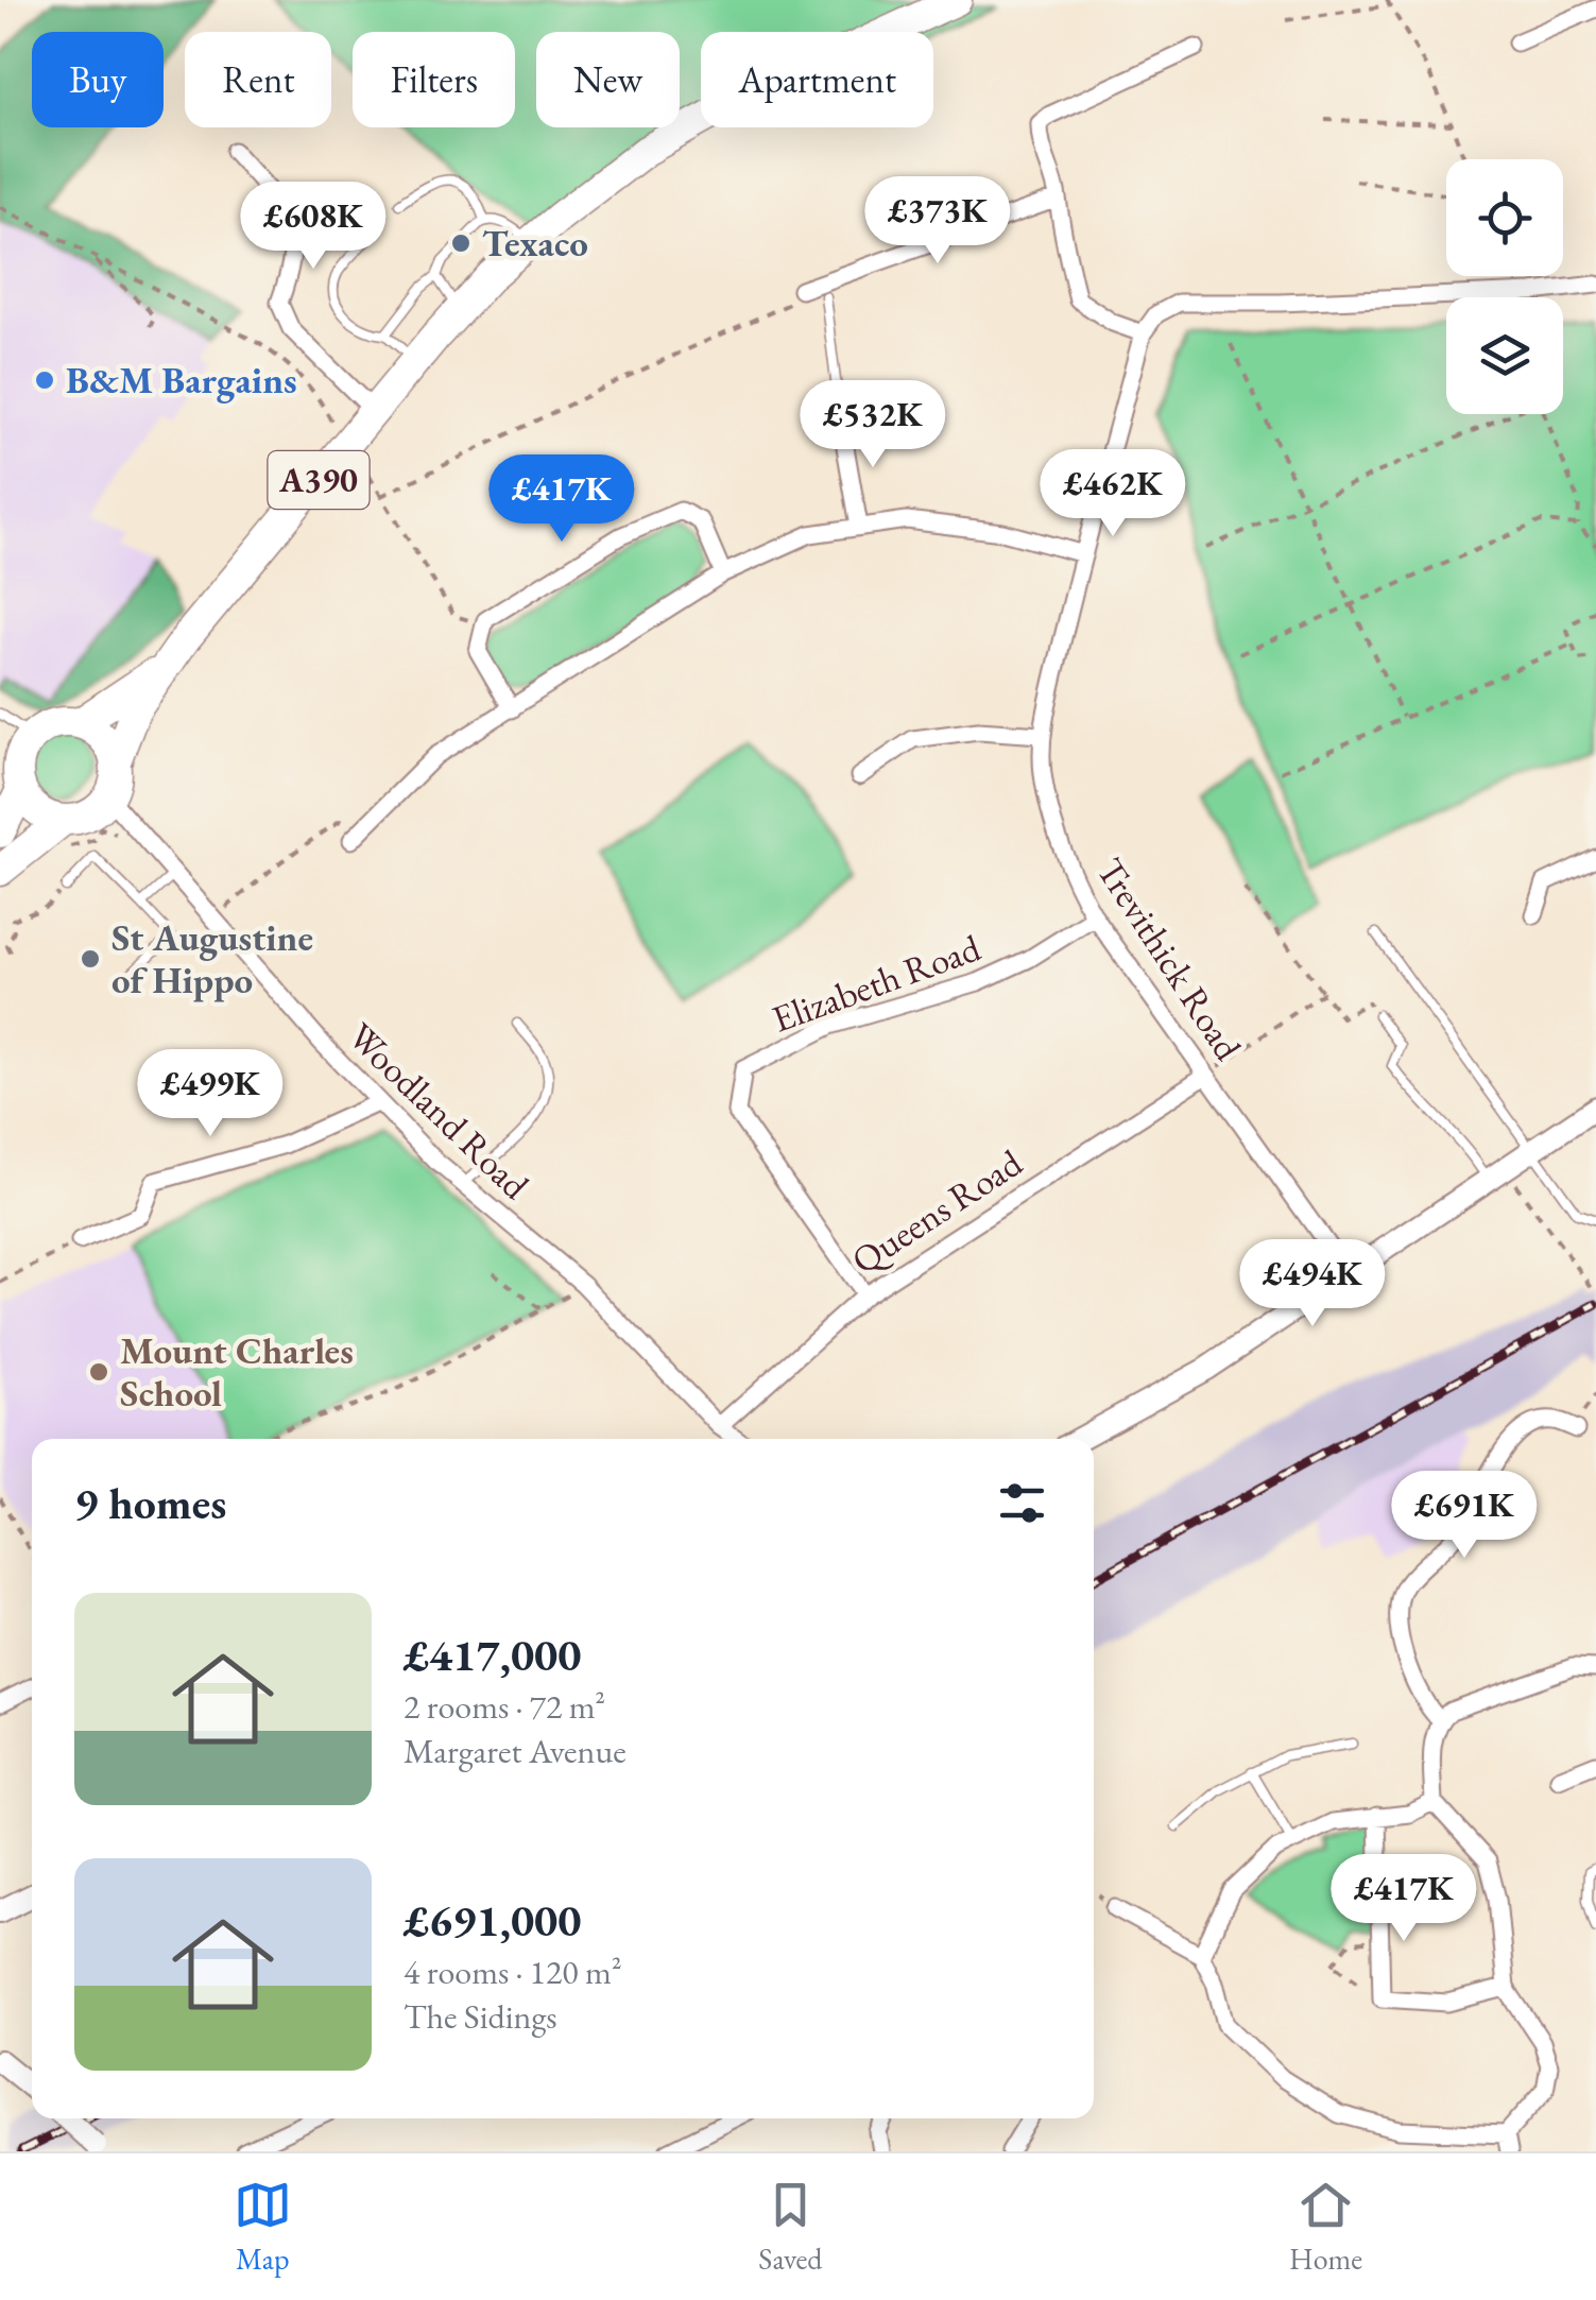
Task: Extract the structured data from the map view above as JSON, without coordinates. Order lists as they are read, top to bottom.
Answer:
{
  "streets": {
    "highway": ["A390"],
    "street": [
      "Trevithick Road",
      "Elizabeth Road",
      "Woodland Road",
      "Queens Road"
    ]
  },
  "crossings": [
    ["A390", "Woodland Road"],
    ["Trevithick Road", "Elizabeth Road"],
    ["Trevithick Road", "Queens Road"],
    ["Elizabeth Road", "Queens Road"],
    ["Woodland Road", "Queens Road"]
  ],
  "places": [
    "Texaco",
    "B&M Bargains",
    "St Augustine of Hippo",
    "Mount Charles School"
  ],
  "page": {
    "chip": [
      "Buy",
      "Rent",
      "Filters",
      "New",
      "Apartment"
    ],
    "price": [
      "£373K",
      "£608K",
      "£532K",
      "£462K",
      "£417K",
      "£499K",
      "£494K",
      "£691K",
      "£417K"
    ],
    "heading": "9 homes",
    "list": [
      {
        "name": "£417,000",
        "note": "2 rooms · 72 m² · Margaret Avenue"
      },
      {
        "name": "£691,000",
        "note": "4 rooms · 120 m² · The Sidings"
      }
    ],
    "tabs": ["Map", "Saved", "Home"]
  }
}
